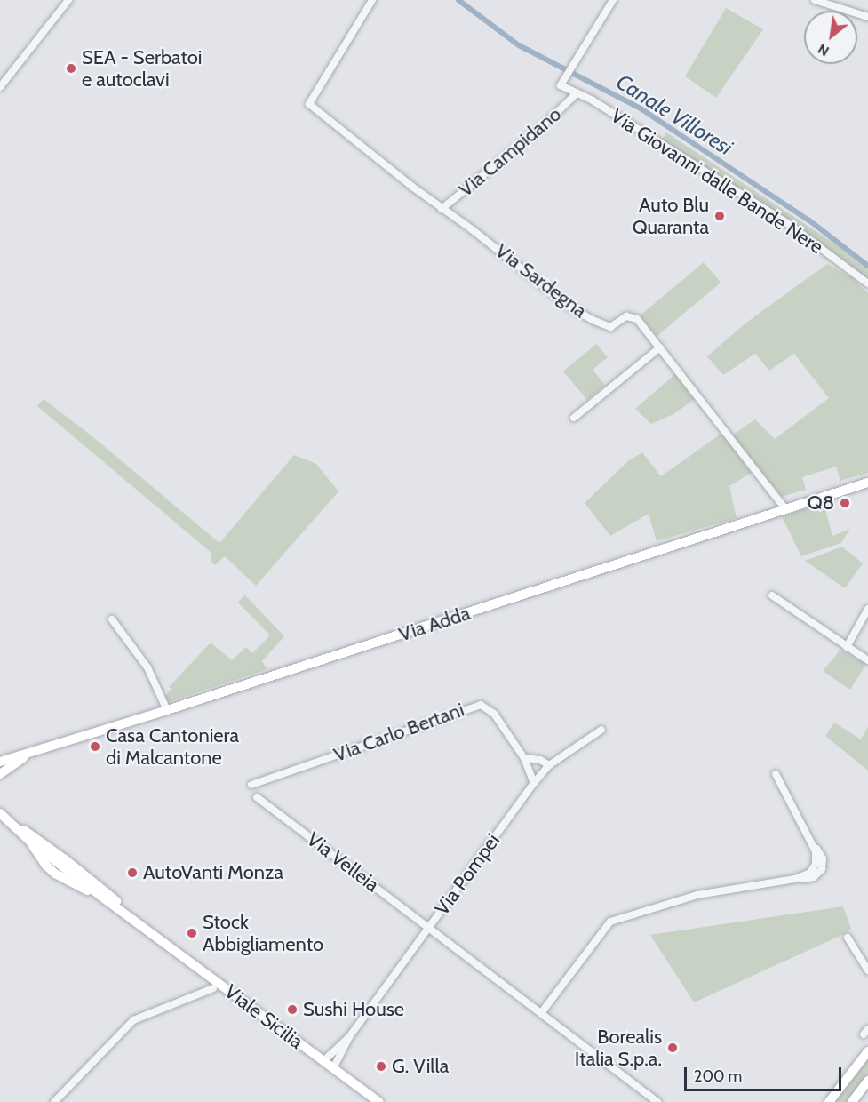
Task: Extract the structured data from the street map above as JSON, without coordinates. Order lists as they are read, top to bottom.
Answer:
{
  "streets": {
    "main road": ["Via Adda", "Viale Sicilia"],
    "street": [
      "Via Campidano",
      "Via Giovanni dalle Bande Nere",
      "Via Sardegna",
      "Via Carlo Bertani",
      "Via Velleia",
      "Via Pompei"
    ]
  },
  "crossings": [
    ["Via Campidano", "Via Giovanni dalle Bande Nere"],
    ["Via Campidano", "Via Sardegna"],
    ["Via Sardegna", "Via Adda"],
    ["Via Carlo Bertani", "Via Pompei"],
    ["Via Velleia", "Via Pompei"],
    ["Via Pompei", "Viale Sicilia"]
  ],
  "water": ["Canale Villoresi"],
  "places": [
    "SEA - Serbatoi e autoclavi",
    "Auto Blu Quaranta",
    "Q8",
    "Casa Cantoniera di Malcantone",
    "AutoVanti Monza",
    "Stock Abbigliamento",
    "Sushi House",
    "Borealis Italia S.p.a.",
    "G. Villa"
  ],
  "scale_bar": "200 m",
  "north": "bottom left"
}
